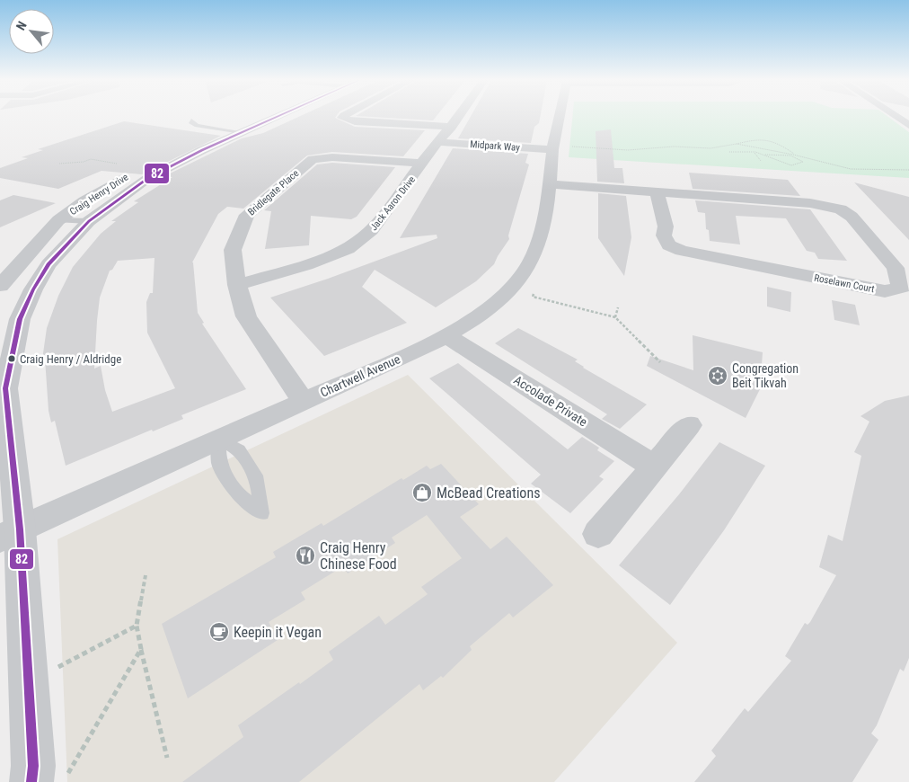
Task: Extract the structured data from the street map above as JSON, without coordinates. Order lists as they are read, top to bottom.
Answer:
{
  "streets": {
    "street": [
      "Midpark Way",
      "Bridlegate Place",
      "Craig Henry Drive",
      "Jack Aaron Drive",
      "Roselawn Court",
      "Chartwell Avenue",
      "Accolade Private"
    ]
  },
  "crossings": [
    ["Midpark Way", "Jack Aaron Drive"],
    ["Midpark Way", "Chartwell Avenue"],
    ["Bridlegate Place", "Jack Aaron Drive"],
    ["Bridlegate Place", "Chartwell Avenue"],
    ["Craig Henry Drive", "Chartwell Avenue"],
    ["Roselawn Court", "Chartwell Avenue"],
    ["Chartwell Avenue", "Accolade Private"]
  ],
  "places": {
    "other": ["Craig Henry / Aldridge"],
    "synagogue": ["Congregation Beit Tikvah"],
    "shop": ["McBead Creations"],
    "restaurant": ["Craig Henry Chinese Food"],
    "cafe": ["Keepin it Vegan"]
  },
  "lines": ["transit line 82"],
  "north": "top left"
}
